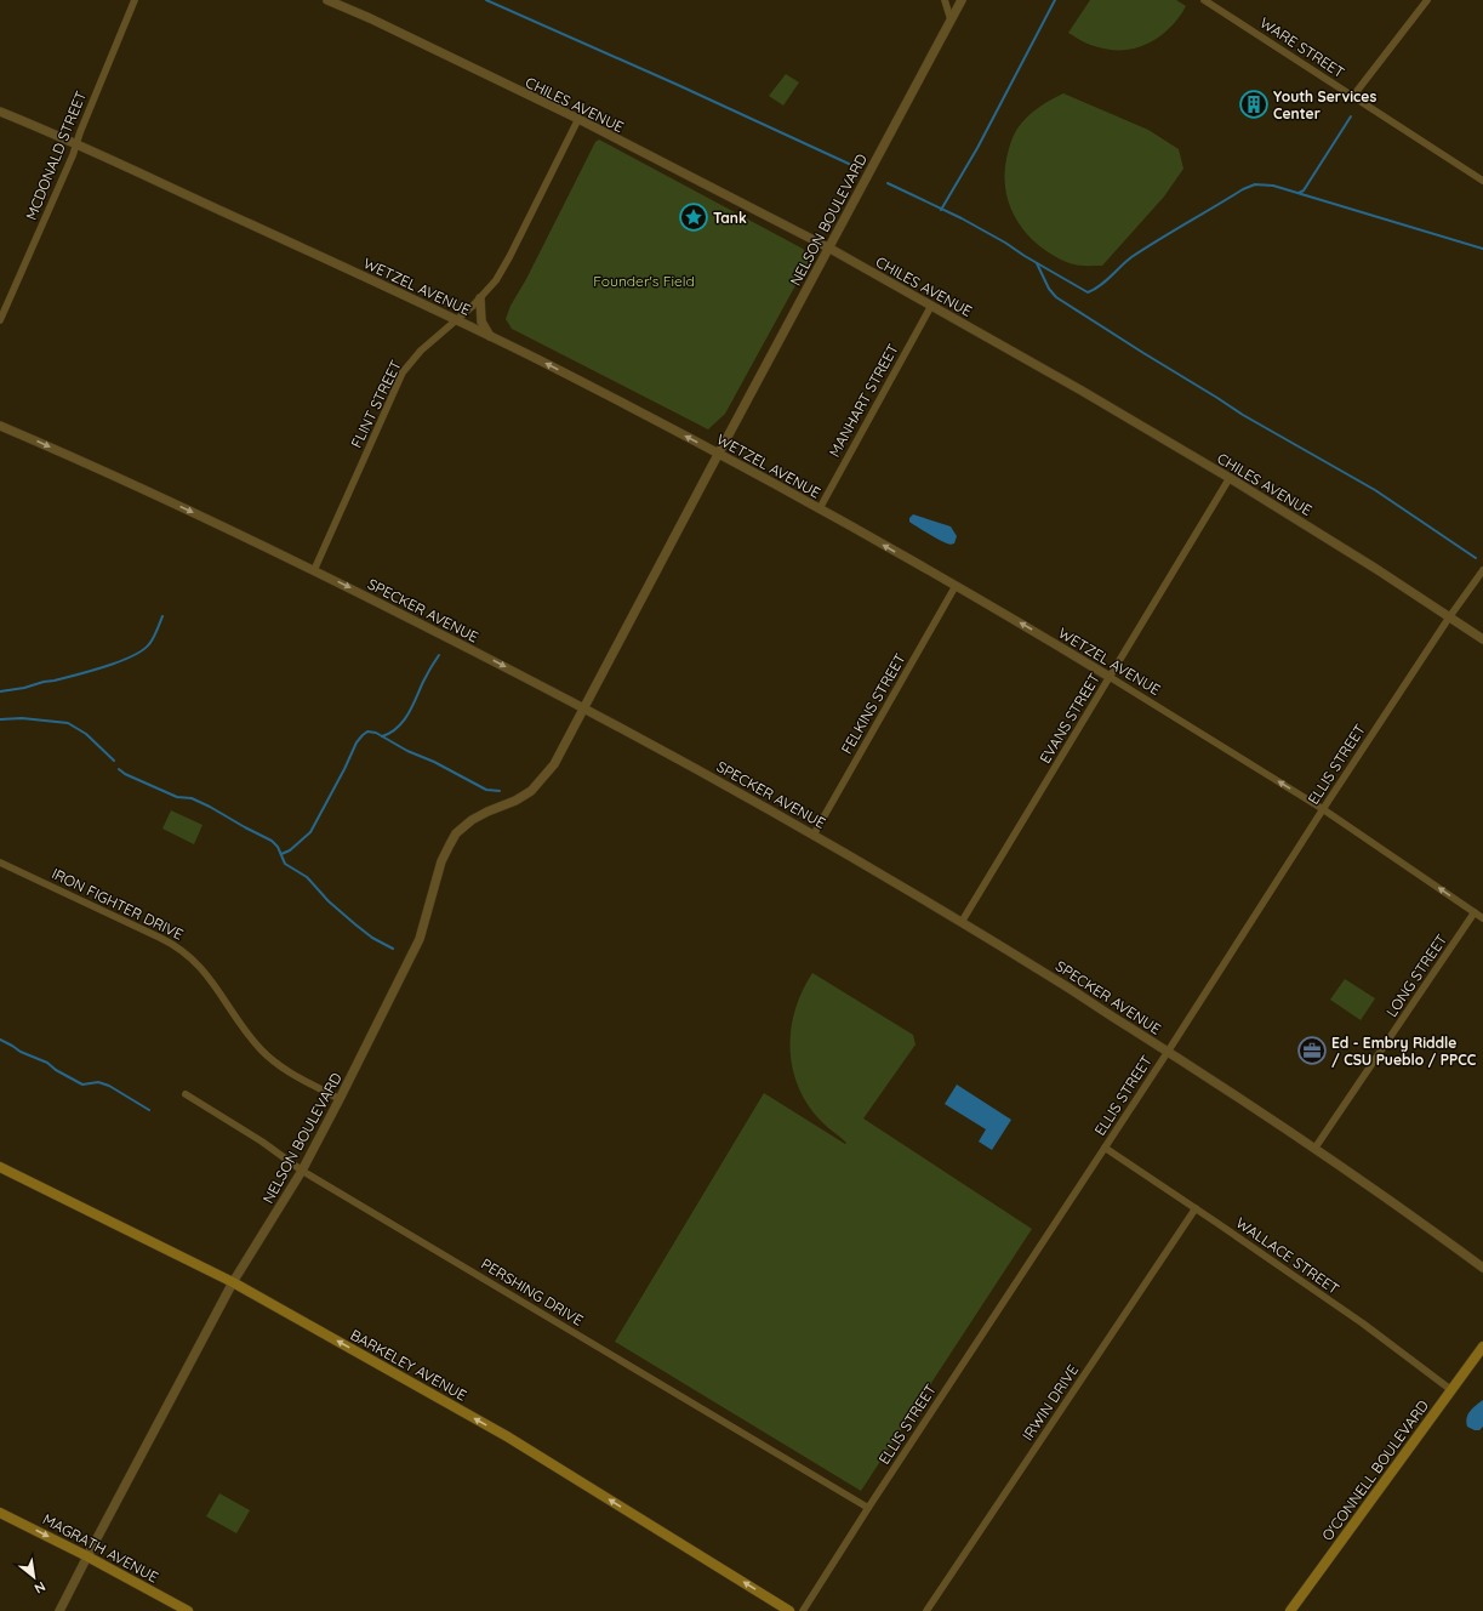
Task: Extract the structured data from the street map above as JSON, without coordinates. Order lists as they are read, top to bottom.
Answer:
{
  "streets": {
    "main road": ["BARKELEY AVENUE", "O'CONNELL BOULEVARD", "MAGRATH AVENUE"],
    "street": [
      "WARE STREET",
      "CHILES AVENUE",
      "MCDONALD STREET",
      "NELSON BOULEVARD",
      "WETZEL AVENUE",
      "MANHART STREET",
      "FLINT STREET",
      "SPECKER AVENUE",
      "FELKINS STREET",
      "EVANS STREET",
      "ELLIS STREET",
      "IRON FIGHTER DRIVE",
      "LONG STREET",
      "WALLACE STREET",
      "PERSHING DRIVE",
      "IRWIN DRIVE"
    ]
  },
  "crossings": [
    ["CHILES AVENUE", "NELSON BOULEVARD"],
    ["CHILES AVENUE", "MANHART STREET"],
    ["CHILES AVENUE", "FLINT STREET"],
    ["CHILES AVENUE", "EVANS STREET"],
    ["CHILES AVENUE", "ELLIS STREET"],
    ["MCDONALD STREET", "WETZEL AVENUE"],
    ["NELSON BOULEVARD", "WETZEL AVENUE"],
    ["NELSON BOULEVARD", "SPECKER AVENUE"],
    ["NELSON BOULEVARD", "IRON FIGHTER DRIVE"],
    ["NELSON BOULEVARD", "PERSHING DRIVE"],
    ["NELSON BOULEVARD", "BARKELEY AVENUE"],
    ["NELSON BOULEVARD", "MAGRATH AVENUE"],
    ["WETZEL AVENUE", "MANHART STREET"],
    ["WETZEL AVENUE", "FLINT STREET"],
    ["WETZEL AVENUE", "FELKINS STREET"],
    ["WETZEL AVENUE", "EVANS STREET"],
    ["WETZEL AVENUE", "ELLIS STREET"],
    ["WETZEL AVENUE", "LONG STREET"],
    ["FLINT STREET", "SPECKER AVENUE"],
    ["SPECKER AVENUE", "FELKINS STREET"],
    ["SPECKER AVENUE", "EVANS STREET"],
    ["SPECKER AVENUE", "ELLIS STREET"],
    ["SPECKER AVENUE", "LONG STREET"],
    ["ELLIS STREET", "WALLACE STREET"],
    ["ELLIS STREET", "PERSHING DRIVE"],
    ["WALLACE STREET", "IRWIN DRIVE"],
    ["WALLACE STREET", "O'CONNELL BOULEVARD"]
  ],
  "one_way": [
    "WETZEL AVENUE",
    "SPECKER AVENUE",
    "BARKELEY AVENUE",
    "MAGRATH AVENUE"
  ],
  "parks": ["Founder's Field"],
  "places": {
    "building": ["Youth Services Center"],
    "place": ["Tank"],
    "office": ["Ed - Embry Riddle / CSU Pueblo / PPCC"]
  },
  "north": "bottom right"
}
